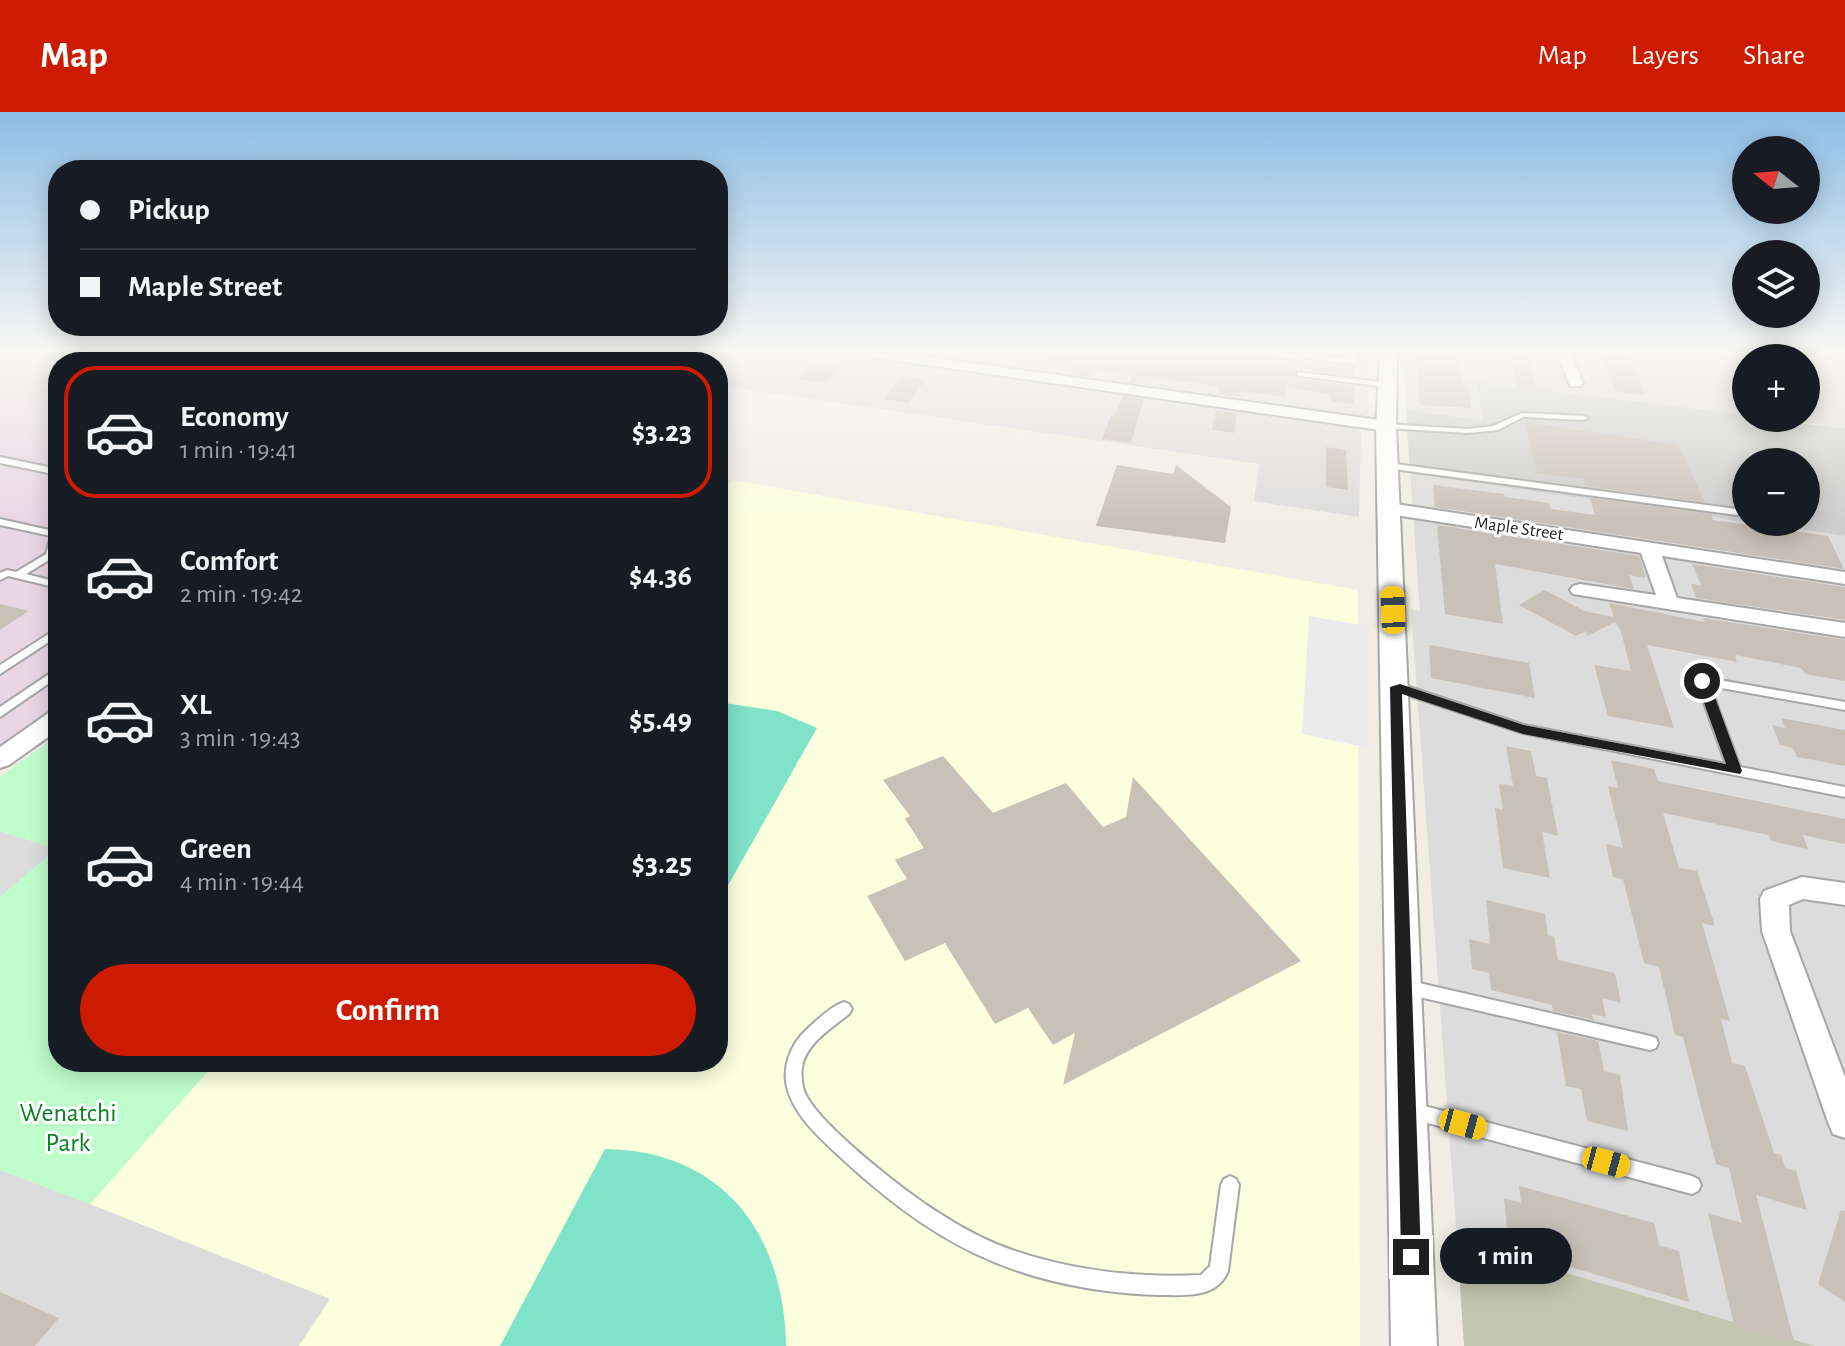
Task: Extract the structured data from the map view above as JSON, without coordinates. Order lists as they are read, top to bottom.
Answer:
{
  "streets": {
    "street": ["Maple Street"]
  },
  "parks": ["Wenatchi Park"],
  "north": "left",
  "page": {
    "header": "Map",
    "nav": ["Map", "Layers", "Share"],
    "map_buttons": ["+", "−"],
    "banner": ["Pickup", "Maple Street"],
    "list": [
      {
        "name": "Economy",
        "note": "1 min · 19:41",
        "value": "$3.23"
      },
      {
        "name": "Comfort",
        "note": "2 min · 19:42",
        "value": "$4.36"
      },
      {
        "name": "XL",
        "note": "3 min · 19:43",
        "value": "$5.49"
      },
      {
        "name": "Green",
        "note": "4 min · 19:44",
        "value": "$3.25"
      }
    ],
    "buttons": "Confirm",
    "bubble": "1 min"
  }
}
